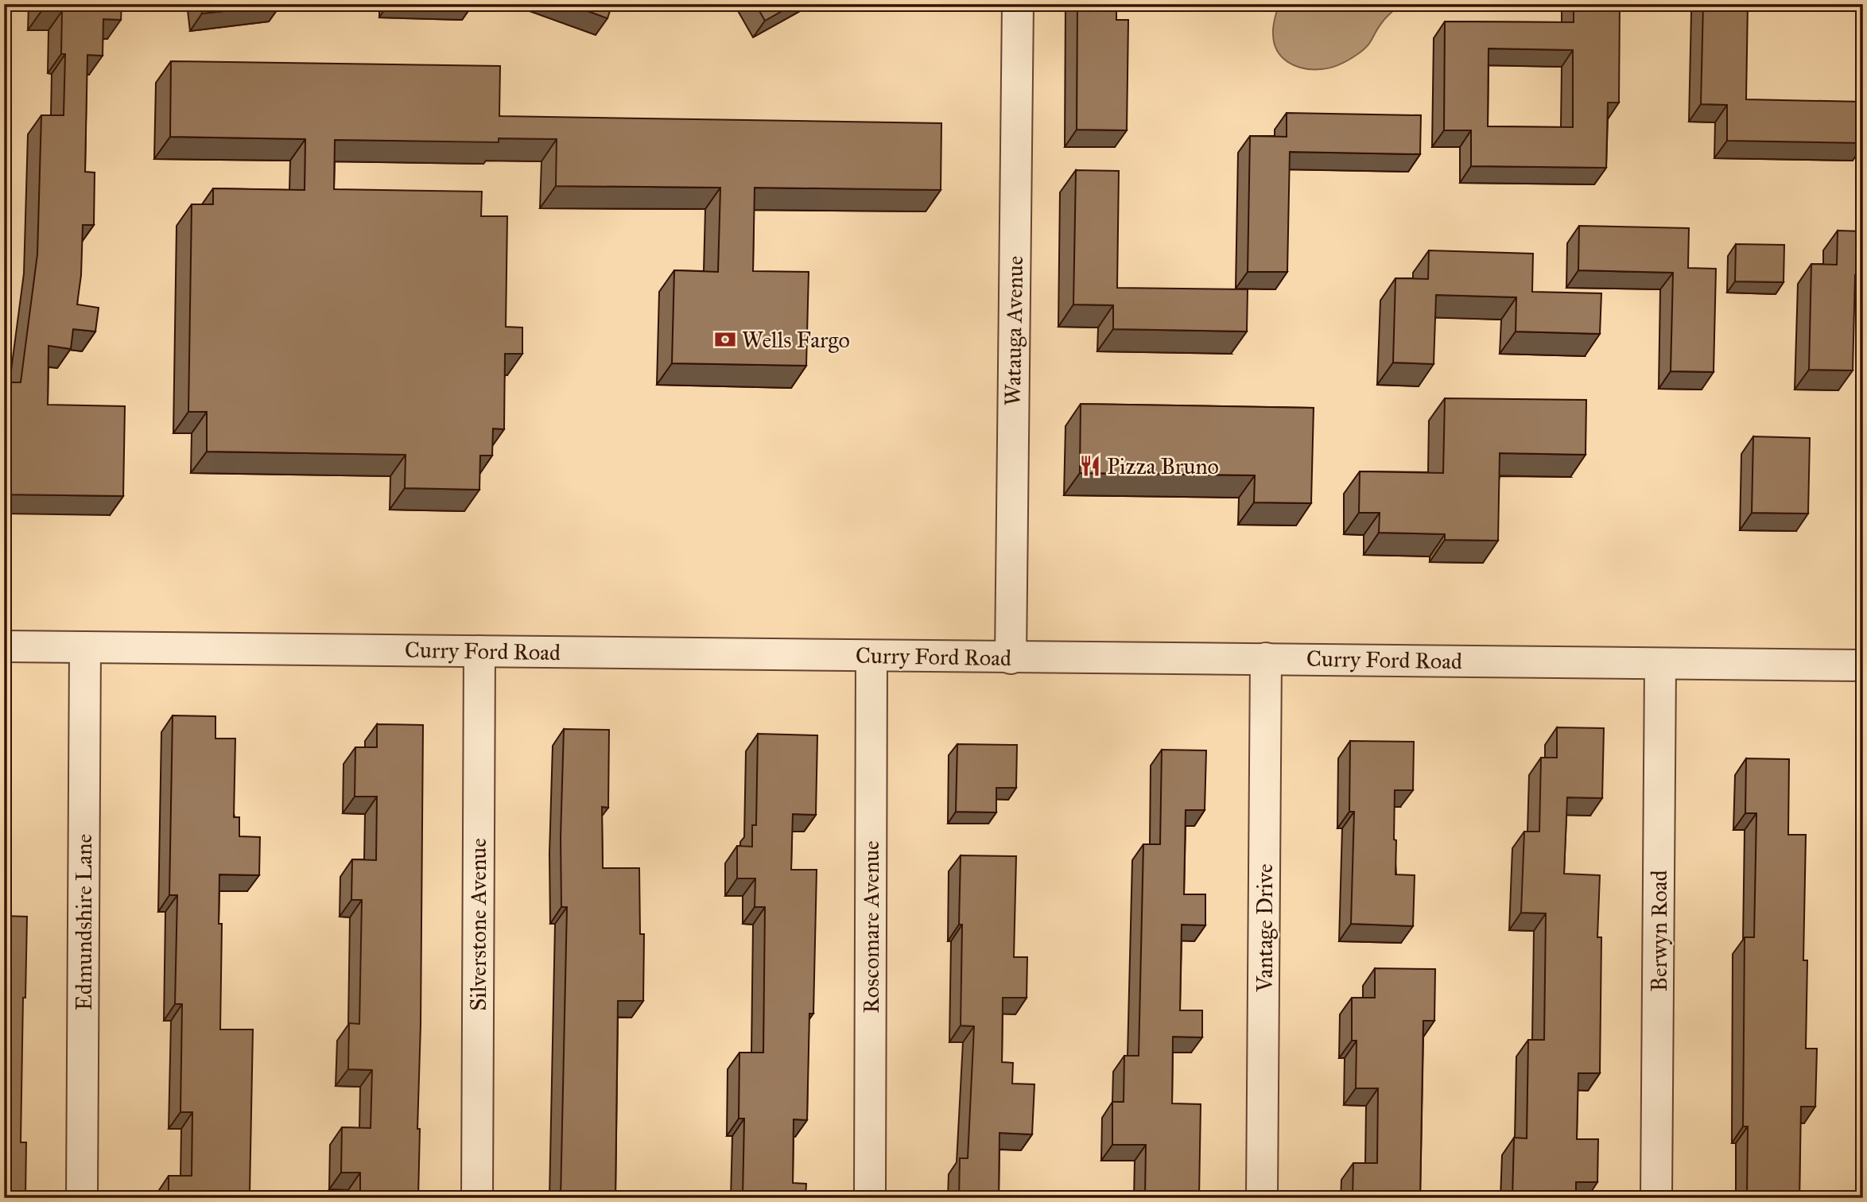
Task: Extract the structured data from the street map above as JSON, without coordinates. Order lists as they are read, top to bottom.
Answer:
{
  "streets": {
    "street": [
      "Watauga Avenue",
      "Curry Ford Road",
      "Edmundshire Lane",
      "Silverstone Avenue",
      "Roscomare Avenue",
      "Vantage Drive",
      "Berwyn Road"
    ]
  },
  "crossings": [
    ["Watauga Avenue", "Curry Ford Road"],
    ["Curry Ford Road", "Edmundshire Lane"],
    ["Curry Ford Road", "Silverstone Avenue"],
    ["Curry Ford Road", "Roscomare Avenue"],
    ["Curry Ford Road", "Vantage Drive"],
    ["Curry Ford Road", "Berwyn Road"]
  ],
  "places": {
    "bank": ["Wells Fargo"],
    "restaurant": ["Pizza Bruno"]
  }
}
